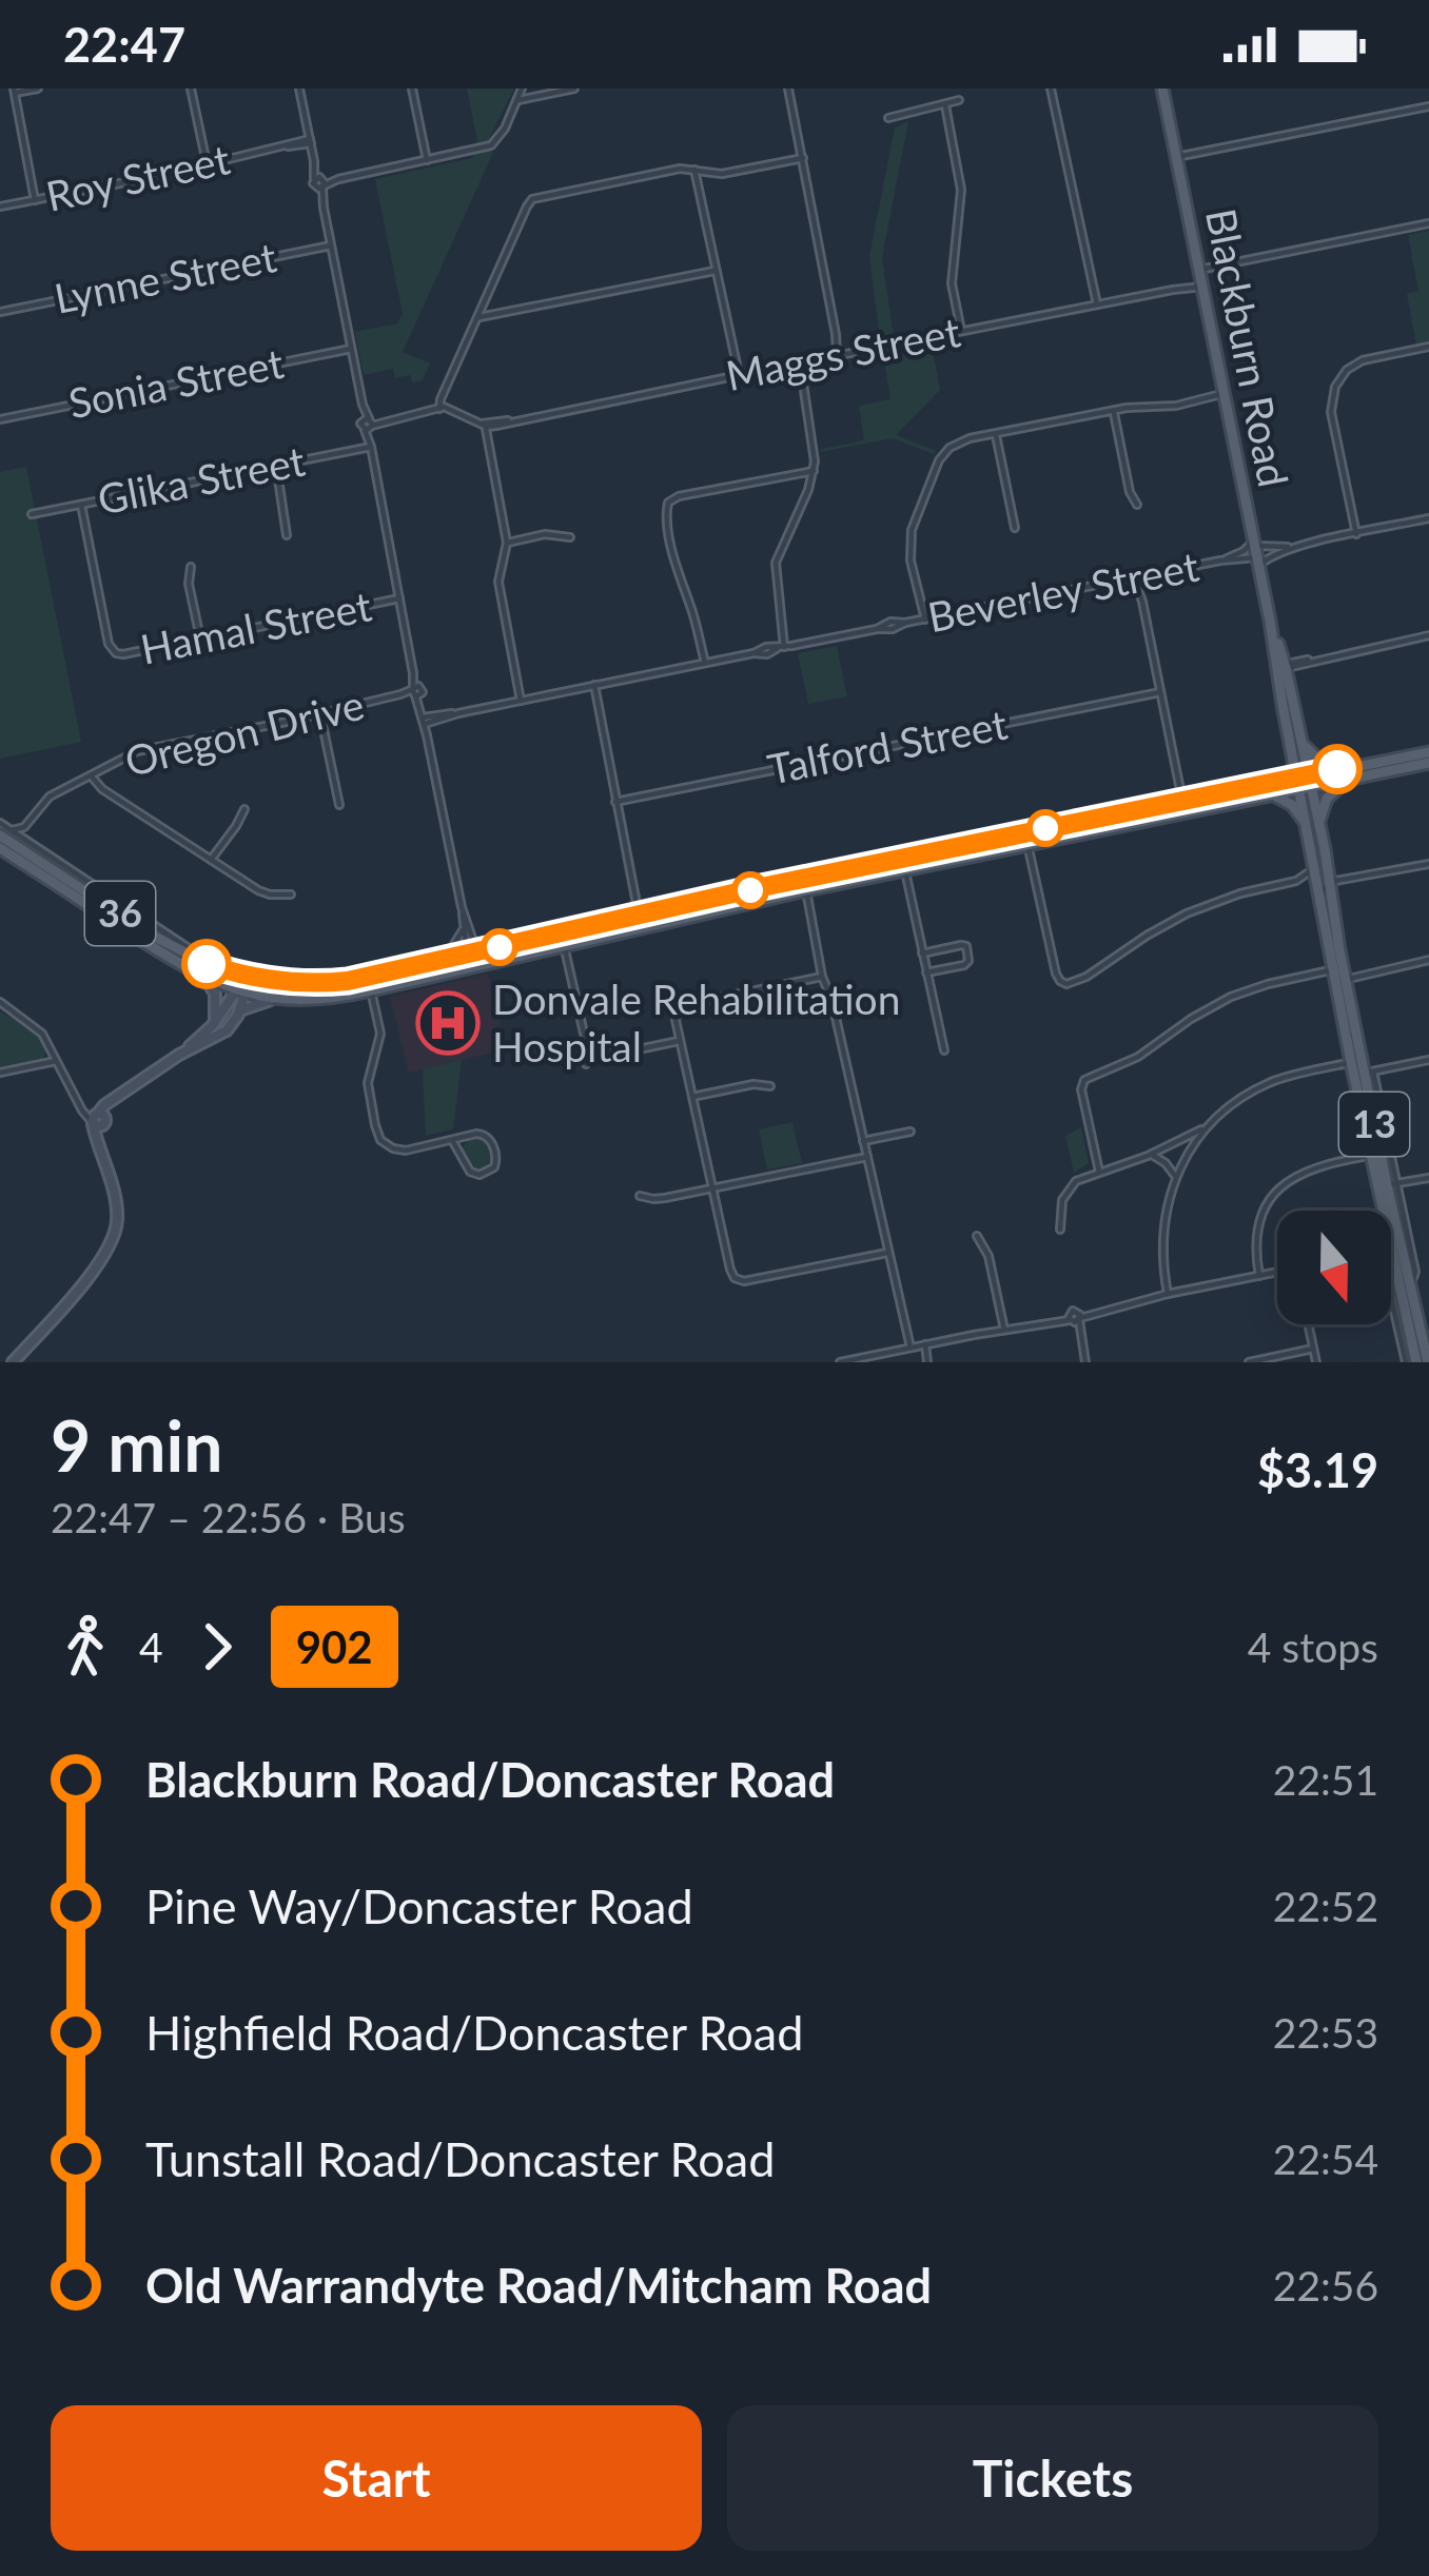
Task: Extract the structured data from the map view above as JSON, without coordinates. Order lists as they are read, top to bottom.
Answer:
{
  "streets": {
    "main road": ["Blackburn Road", "36", "13"],
    "street": [
      "Roy Street",
      "Lynne Street",
      "Maggs Street",
      "Sonia Street",
      "Glika Street",
      "Beverley Street",
      "Hamal Street",
      "Oregon Drive",
      "Talford Street"
    ]
  },
  "crossings": [
    ["Blackburn Road", "Maggs Street"],
    ["Blackburn Road", "Beverley Street"],
    ["Blackburn Road", "36"],
    ["Glika Street", "Hamal Street"],
    ["Oregon Drive", "36"]
  ],
  "places": {
    "hospital": ["Donvale Rehabilitation Hospital"]
  },
  "lines": ["bus line 902"],
  "north": "bottom",
  "page": {
    "status": "22:47",
    "heading": ["9 min", "22:47 – 22:56 · Bus", "$3.19"],
    "legs": ["4", "902", "4 stops"],
    "list": [
      {
        "name": "Blackburn Road/Doncaster Road",
        "value": "22:51"
      },
      {
        "name": "Pine Way/Doncaster Road",
        "value": "22:52"
      },
      {
        "name": "Highfield Road/Doncaster Road",
        "value": "22:53"
      },
      {
        "name": "Tunstall Road/Doncaster Road",
        "value": "22:54"
      },
      {
        "name": "Old Warrandyte Road/Mitcham Road",
        "value": "22:56"
      }
    ],
    "buttons": ["Start", "Tickets"]
  }
}
